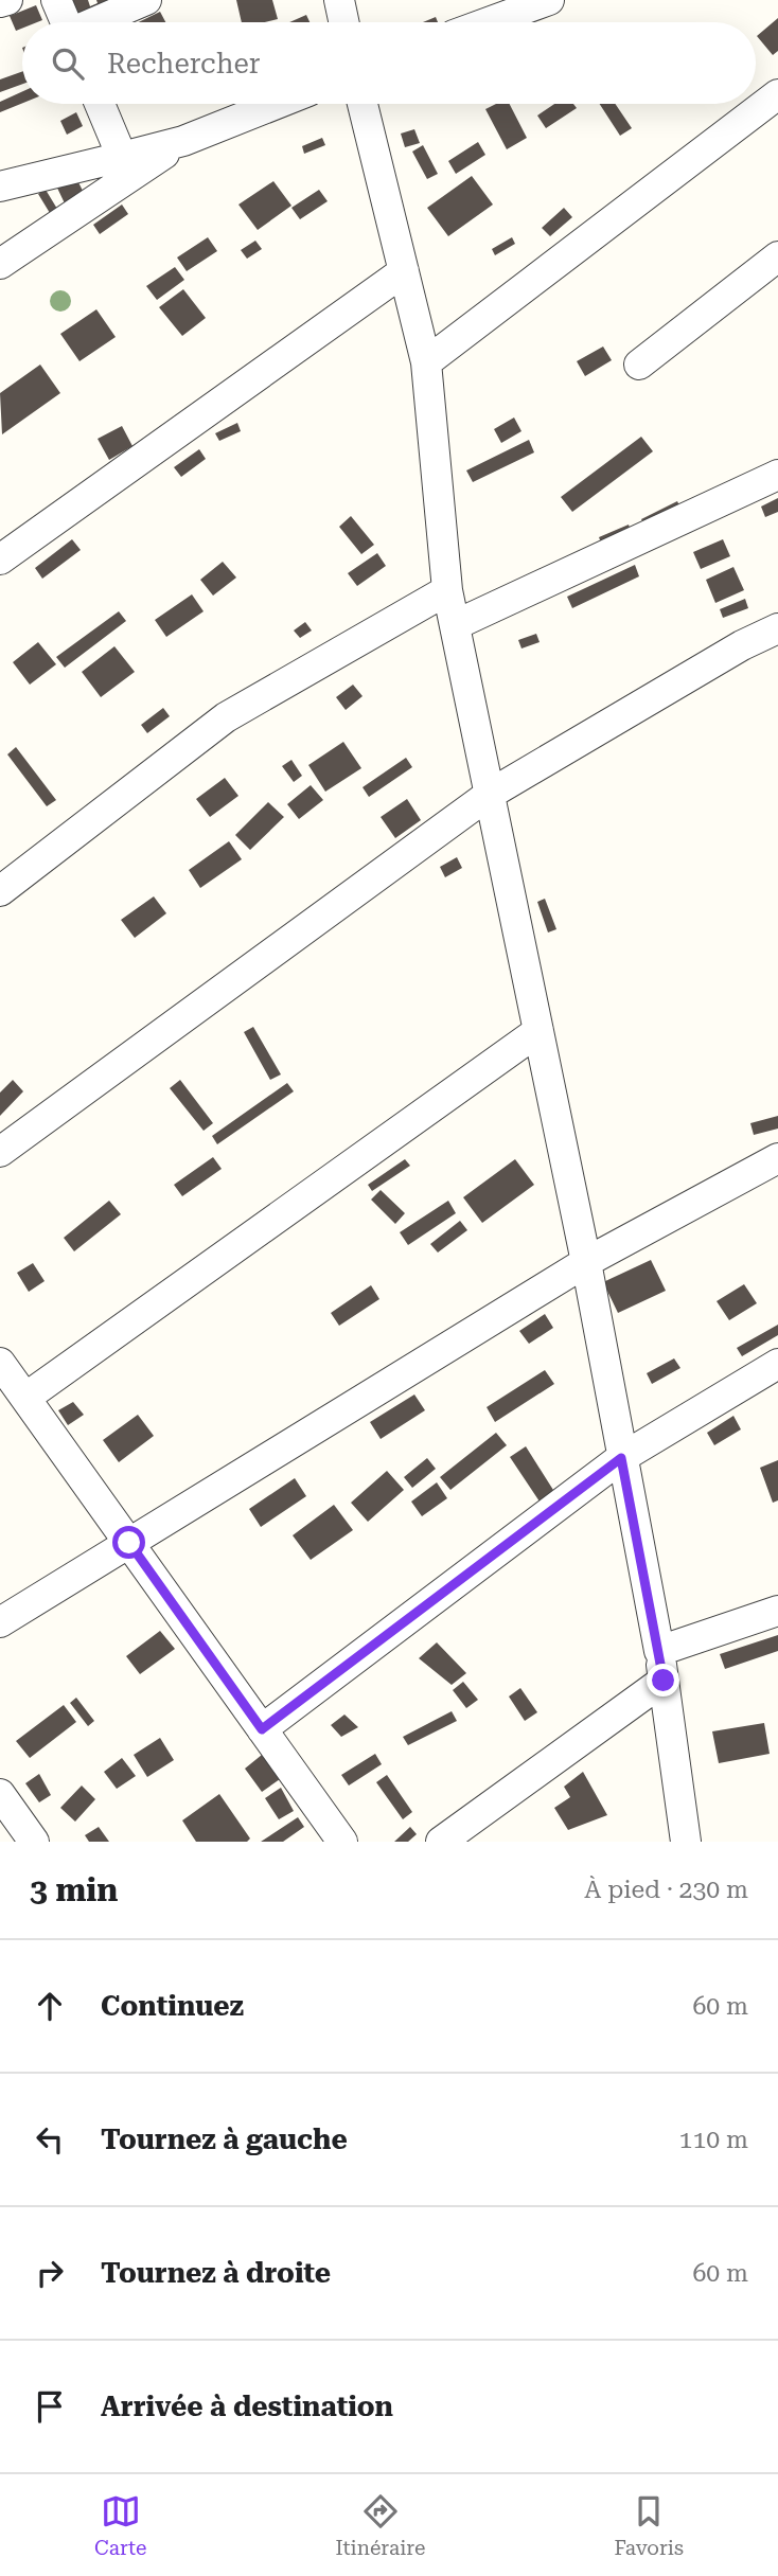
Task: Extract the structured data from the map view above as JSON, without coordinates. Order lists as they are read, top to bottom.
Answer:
{
  "page": {
    "search": "Rechercher",
    "heading": ["3 min", "À pied · 230 m"],
    "list": [
      ["Continuez", "60 m"],
      ["Tournez à gauche", "110 m"],
      ["Tournez à droite", "60 m"],
      "Arrivée à destination"
    ],
    "nav": ["Carte", "Itinéraire", "Favoris"]
  }
}
